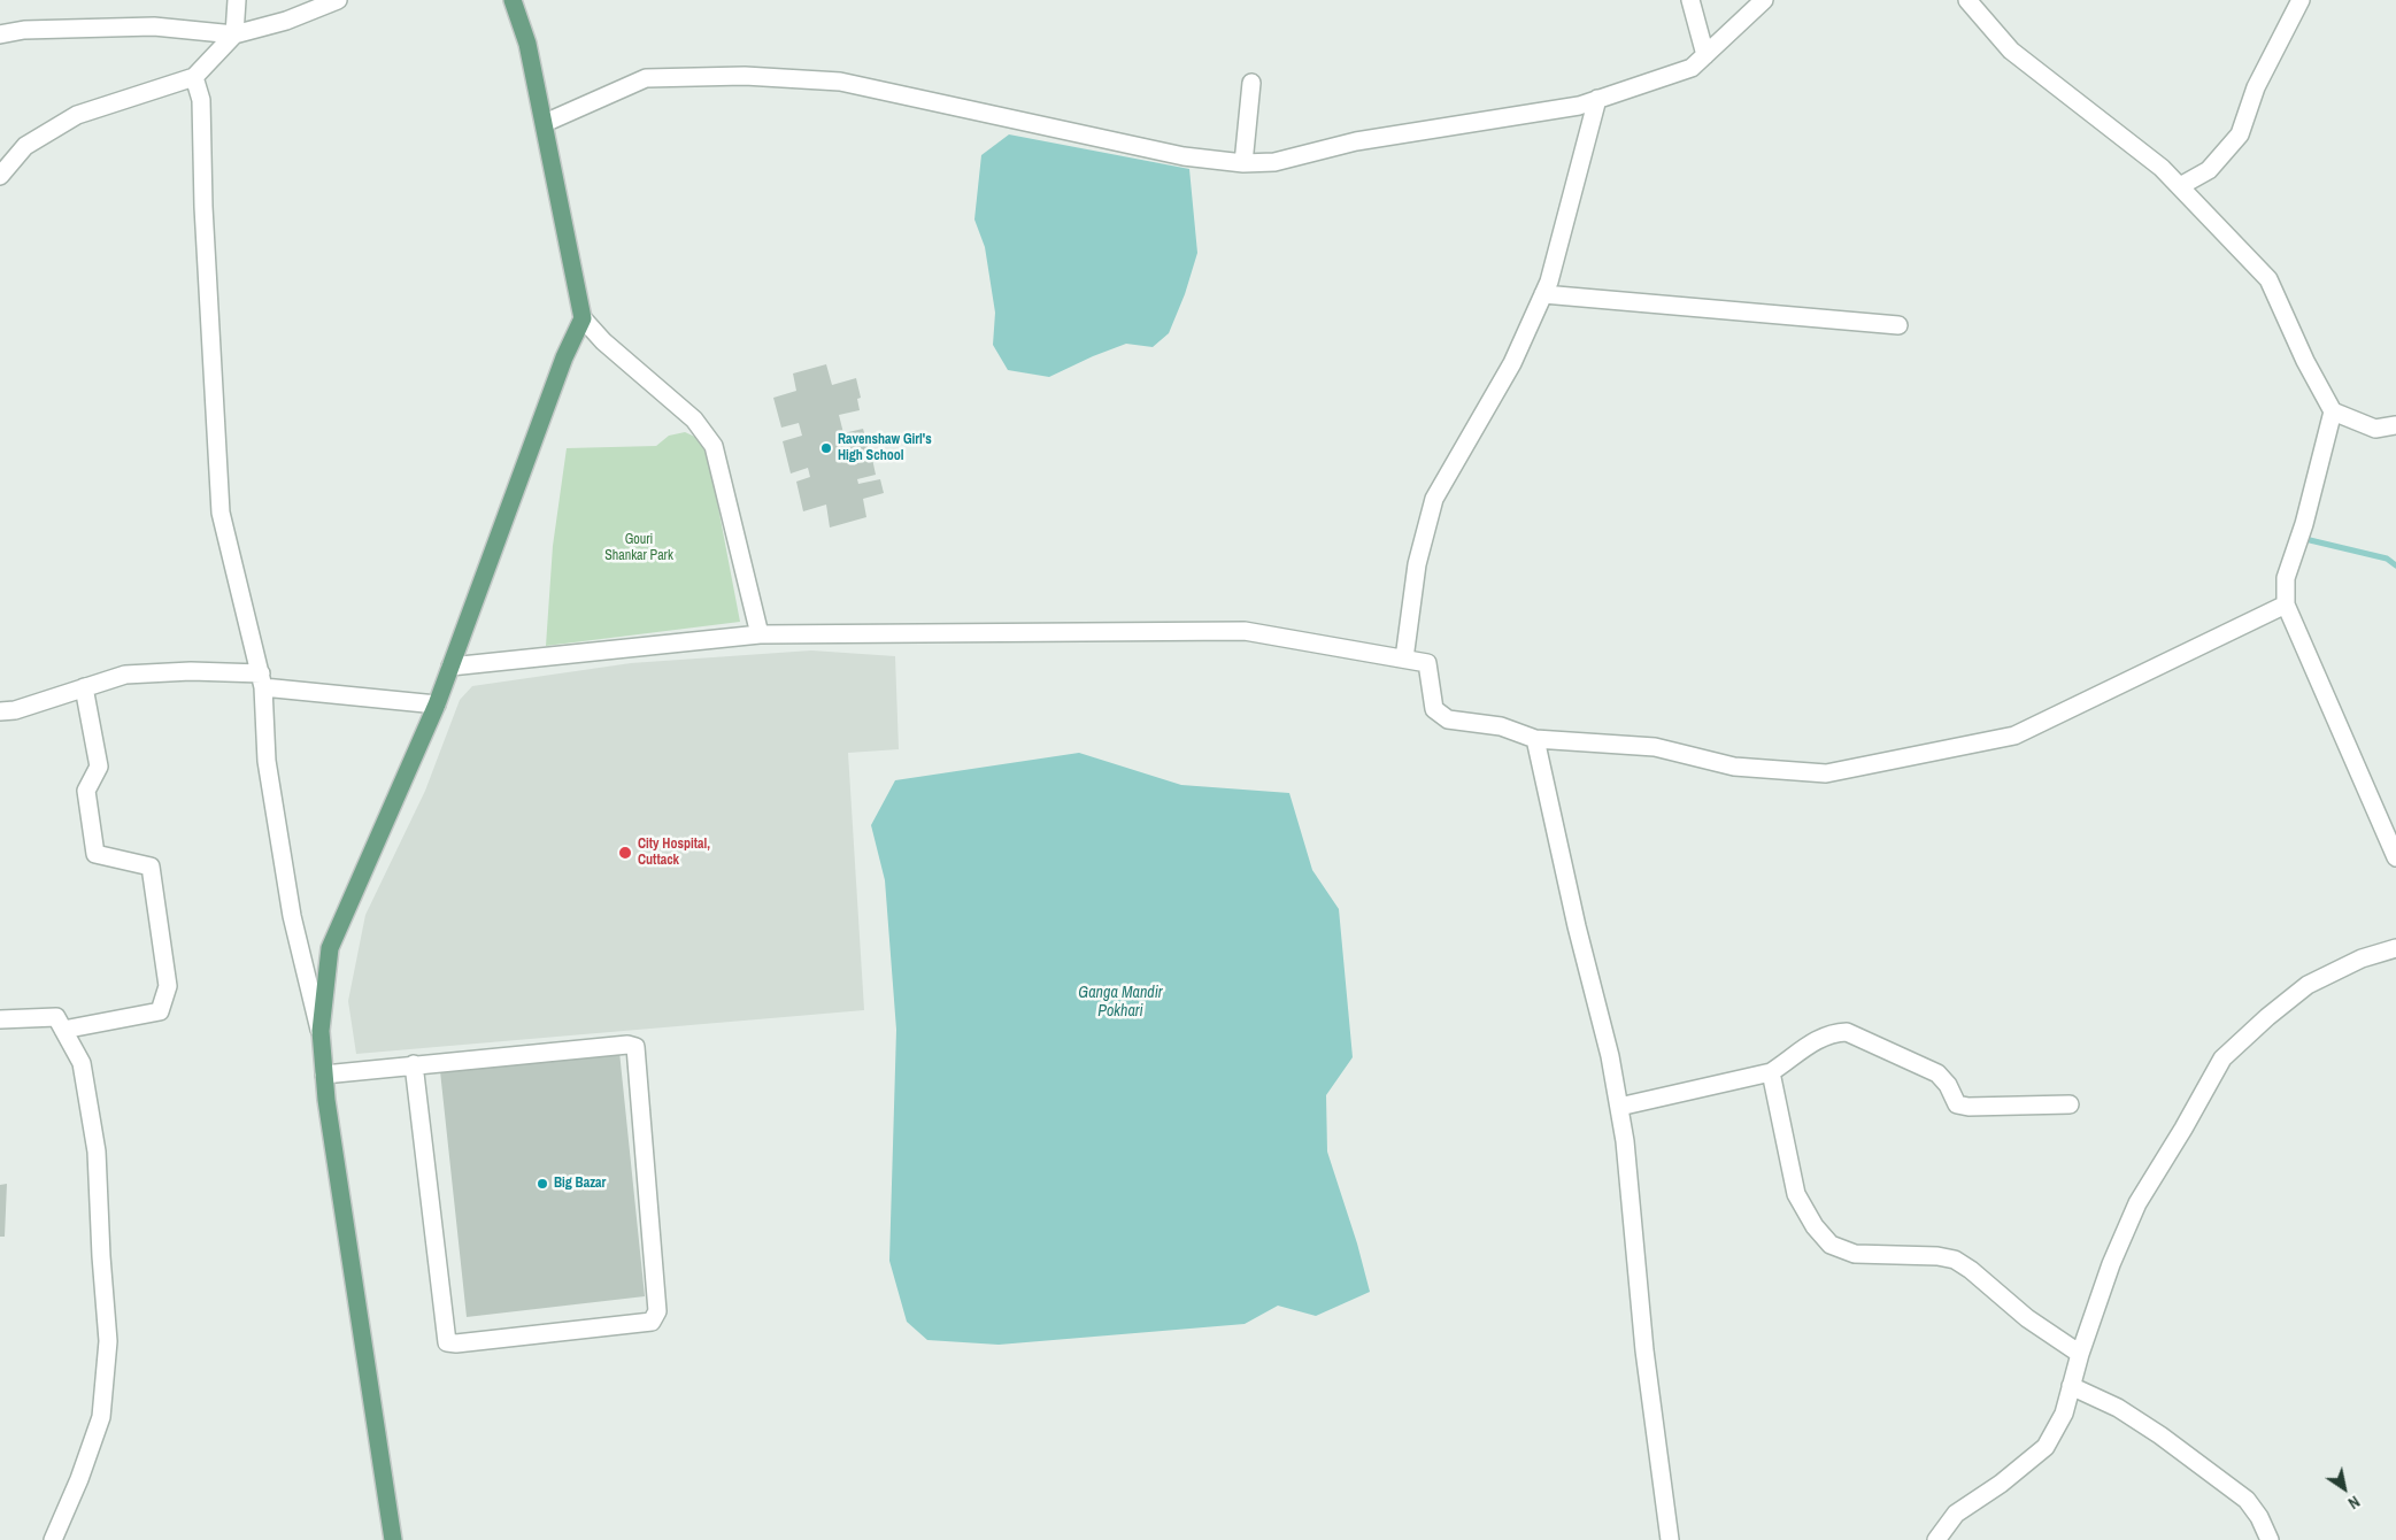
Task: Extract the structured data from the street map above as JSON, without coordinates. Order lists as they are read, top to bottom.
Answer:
{
  "water": ["Ganga Mandir Pokhari"],
  "parks": ["Gouri Shankar Park"],
  "places": ["Ravenshaw Girl's High School", "City Hospital, Cuttack", "Big Bazar"],
  "north": "bottom right"
}
